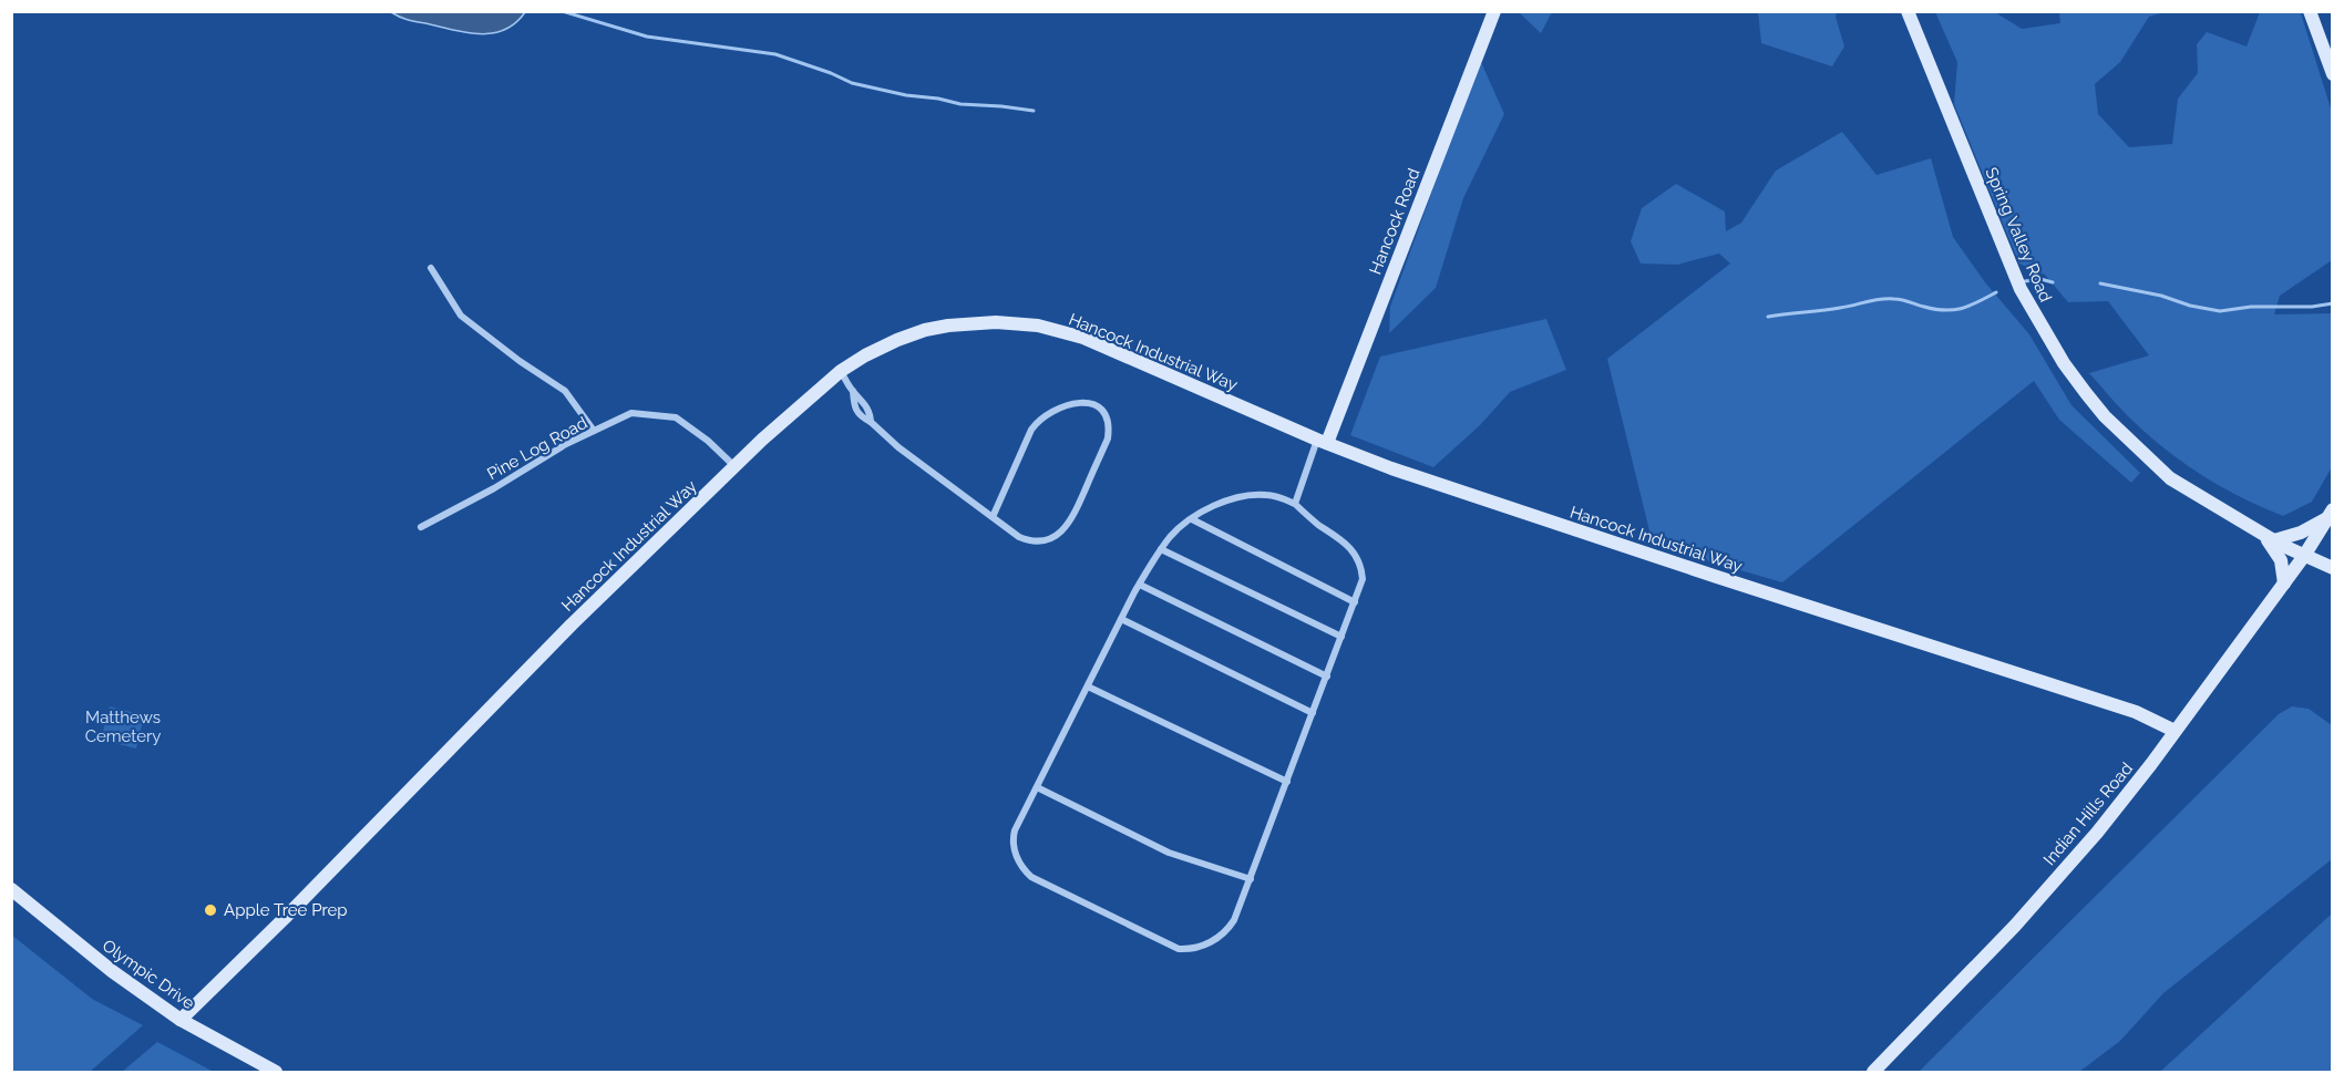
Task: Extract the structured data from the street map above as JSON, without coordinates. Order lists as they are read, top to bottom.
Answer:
{
  "streets": {
    "street": [
      "Hancock Road",
      "Spring Valley Road",
      "Hancock Industrial Way",
      "Pine Log Road",
      "Indian Hills Road",
      "Olympic Drive"
    ]
  },
  "crossings": [
    ["Hancock Road", "Hancock Industrial Way"],
    ["Spring Valley Road", "Indian Hills Road"],
    ["Hancock Industrial Way", "Pine Log Road"],
    ["Hancock Industrial Way", "Indian Hills Road"],
    ["Hancock Industrial Way", "Olympic Drive"]
  ],
  "parks": ["Matthews Cemetery"],
  "places": ["Apple Tree Prep"]
}
